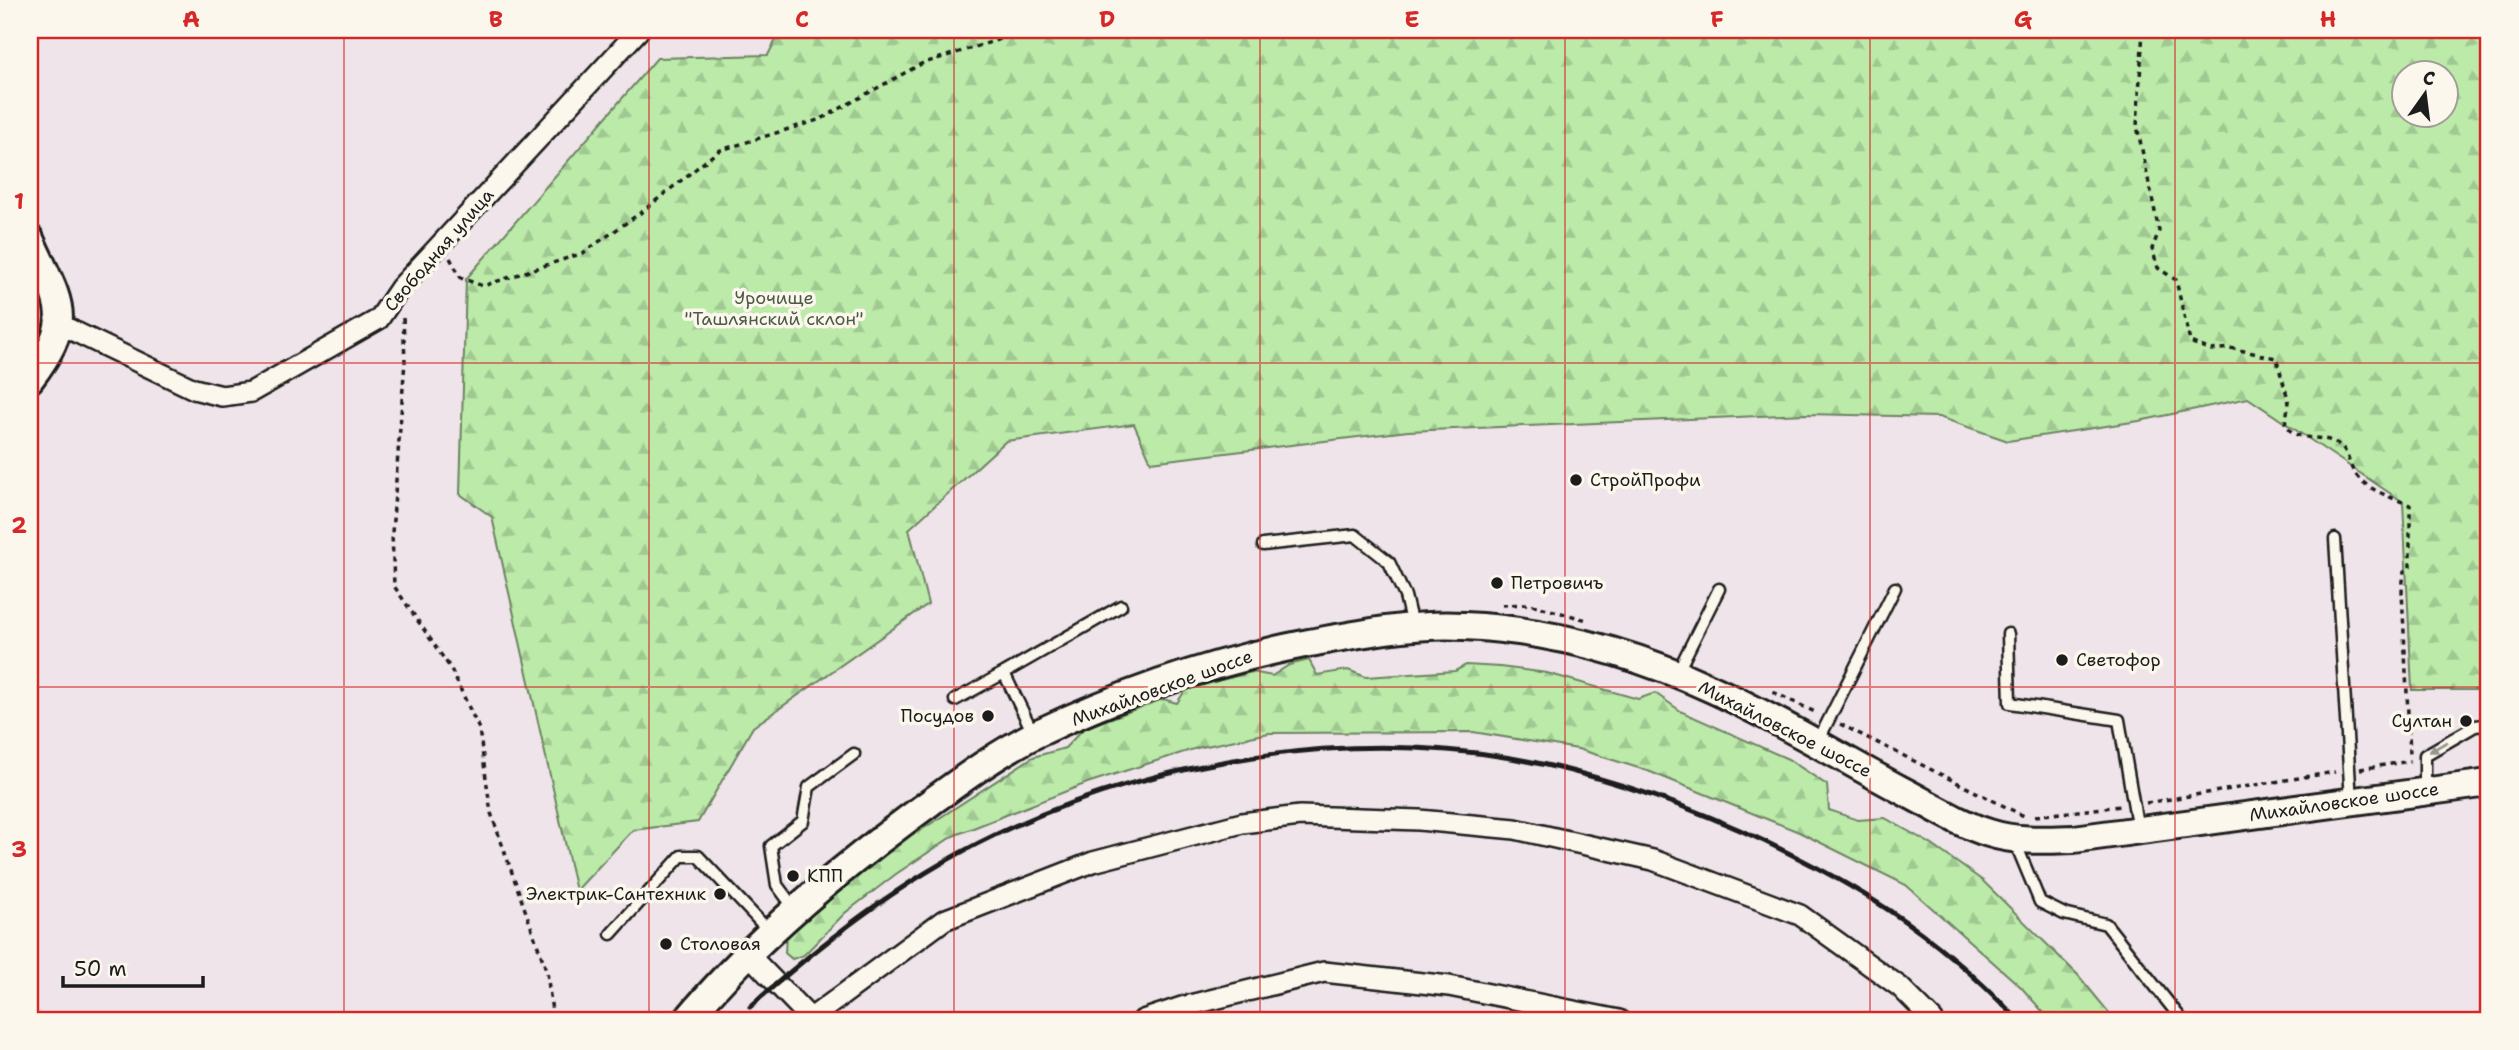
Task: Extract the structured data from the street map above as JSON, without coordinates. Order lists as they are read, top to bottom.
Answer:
{
  "streets": {
    "main road": ["Михайловское шоссе"],
    "street": ["Свободная улица"]
  },
  "parks": ["Урочище \"Ташлянский склон\""],
  "places": [
    "СтройПрофи",
    "Петровичъ",
    "Светофор",
    "Посудов",
    "Султан",
    "КПП",
    "Электрик-Сантехник",
    "Столовая"
  ],
  "scale_bar": "50 m",
  "north": "top",
  "grid": {
    "columns": [
      "A",
      "B",
      "C",
      "D",
      "E",
      "F",
      "G",
      "H"
    ],
    "rows": ["1", "2", "3"]
  }
}
